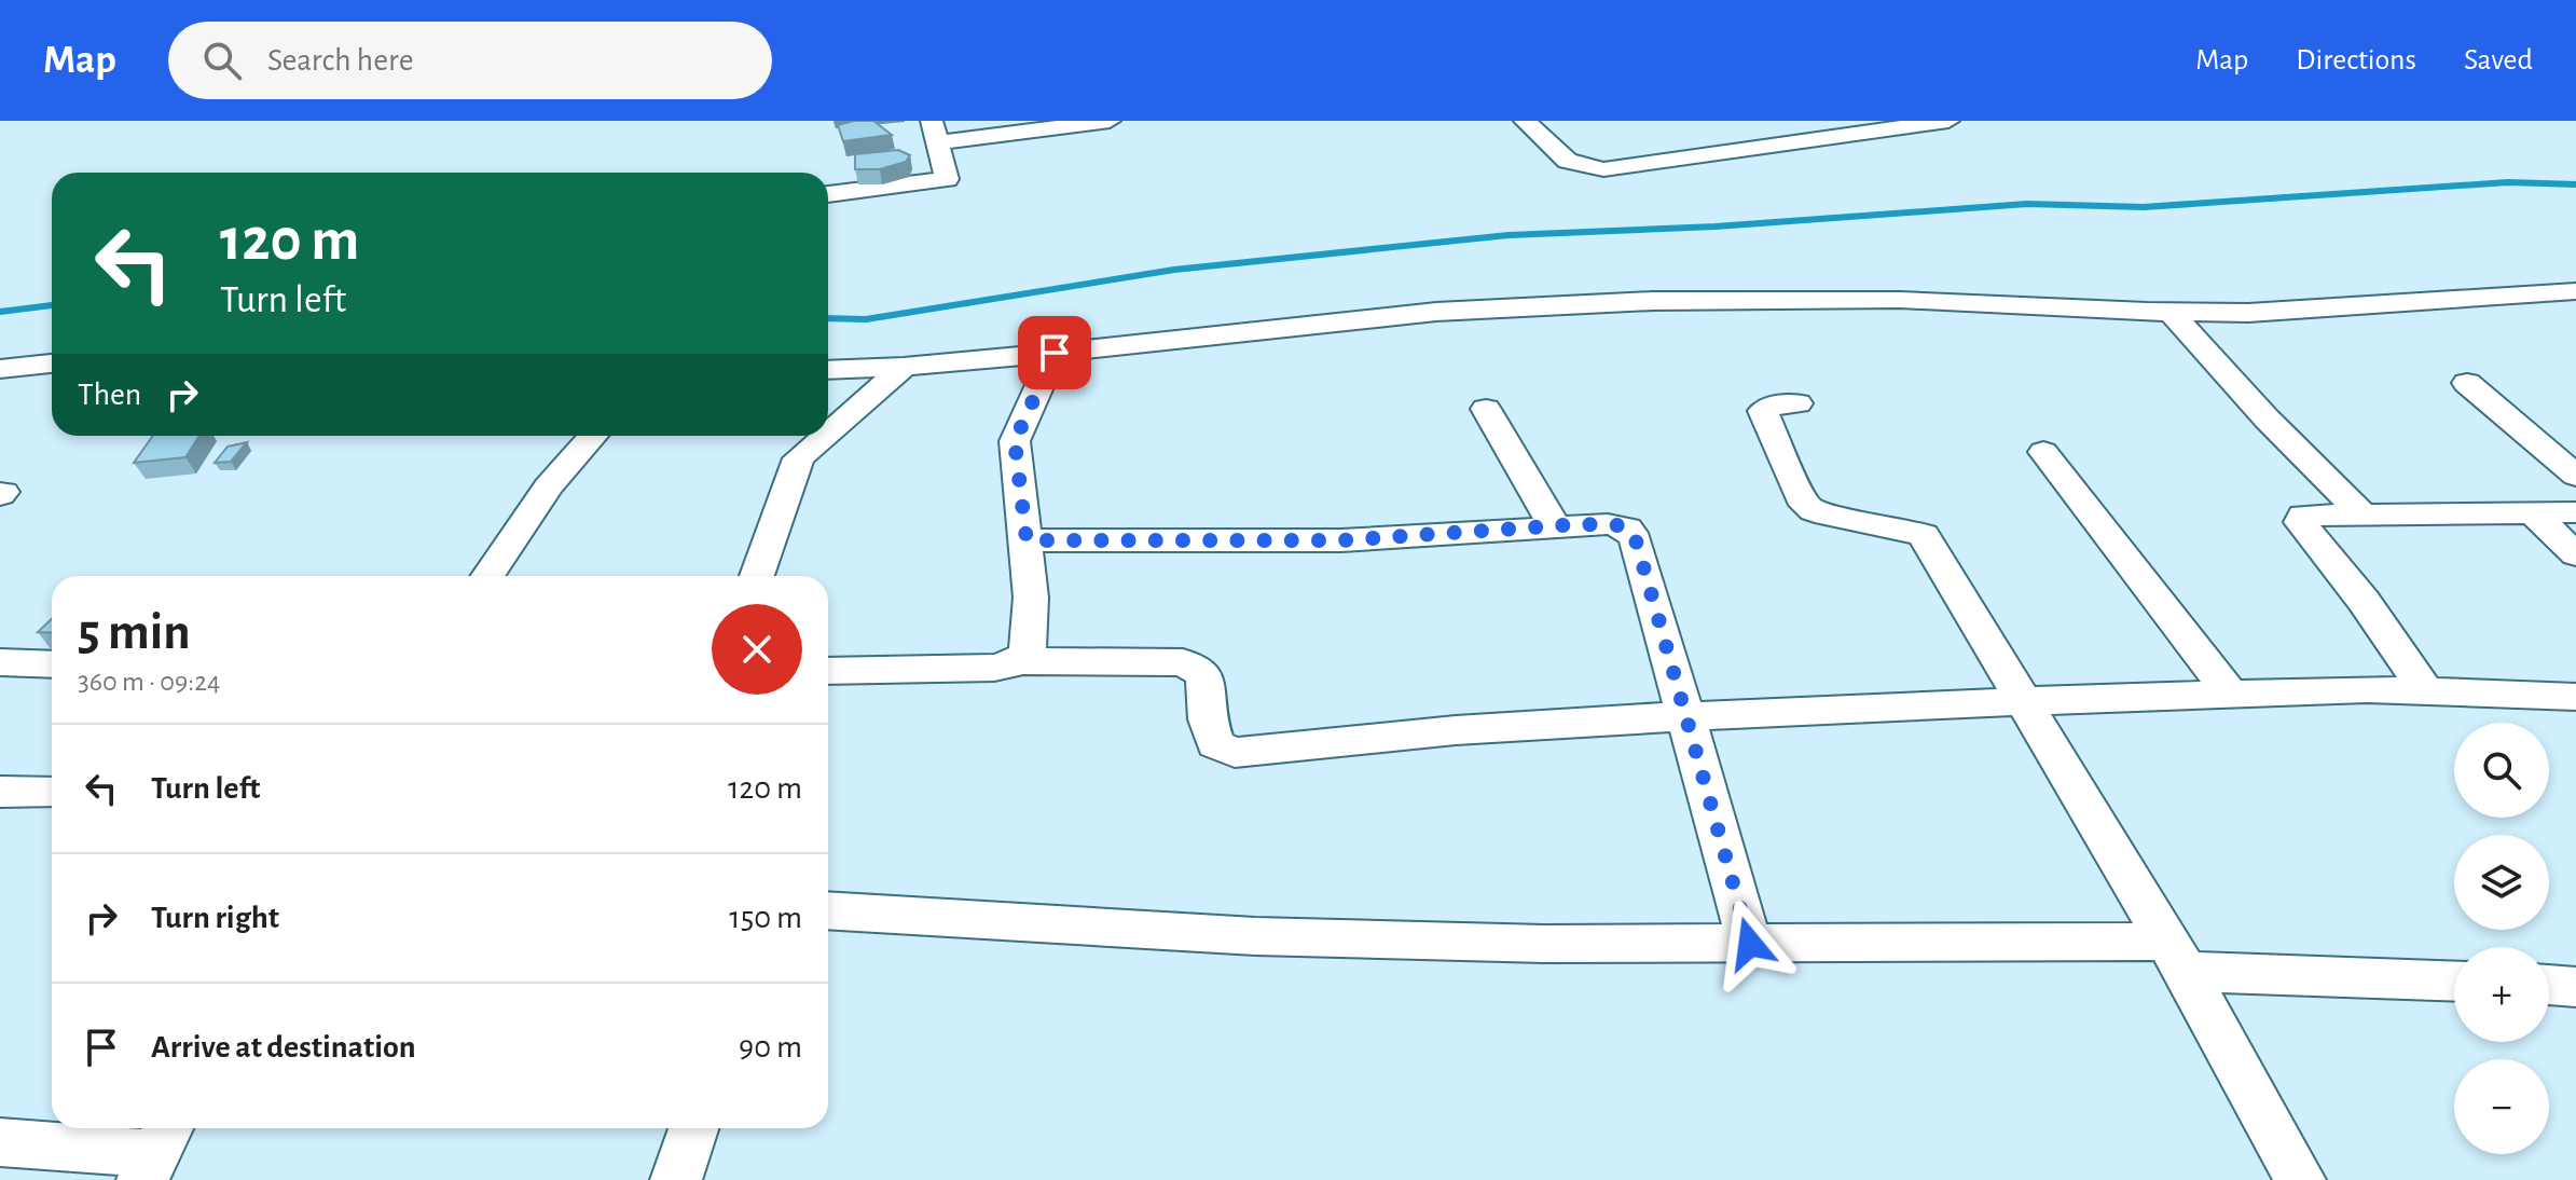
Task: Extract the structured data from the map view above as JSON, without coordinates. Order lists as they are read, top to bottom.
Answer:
{
  "page": {
    "header": "Map",
    "search": "Search here",
    "nav": ["Map", "Directions", "Saved"],
    "turn": ["120 m", "Turn left"],
    "then": "Then",
    "heading": ["5 min", "360 m · 09:24"],
    "map_buttons": ["+", "−"],
    "list": [
      {
        "name": "Turn left",
        "value": "120 m"
      },
      {
        "name": "Turn right",
        "value": "150 m"
      },
      {
        "name": "Arrive at destination",
        "value": "90 m"
      }
    ]
  }
}
